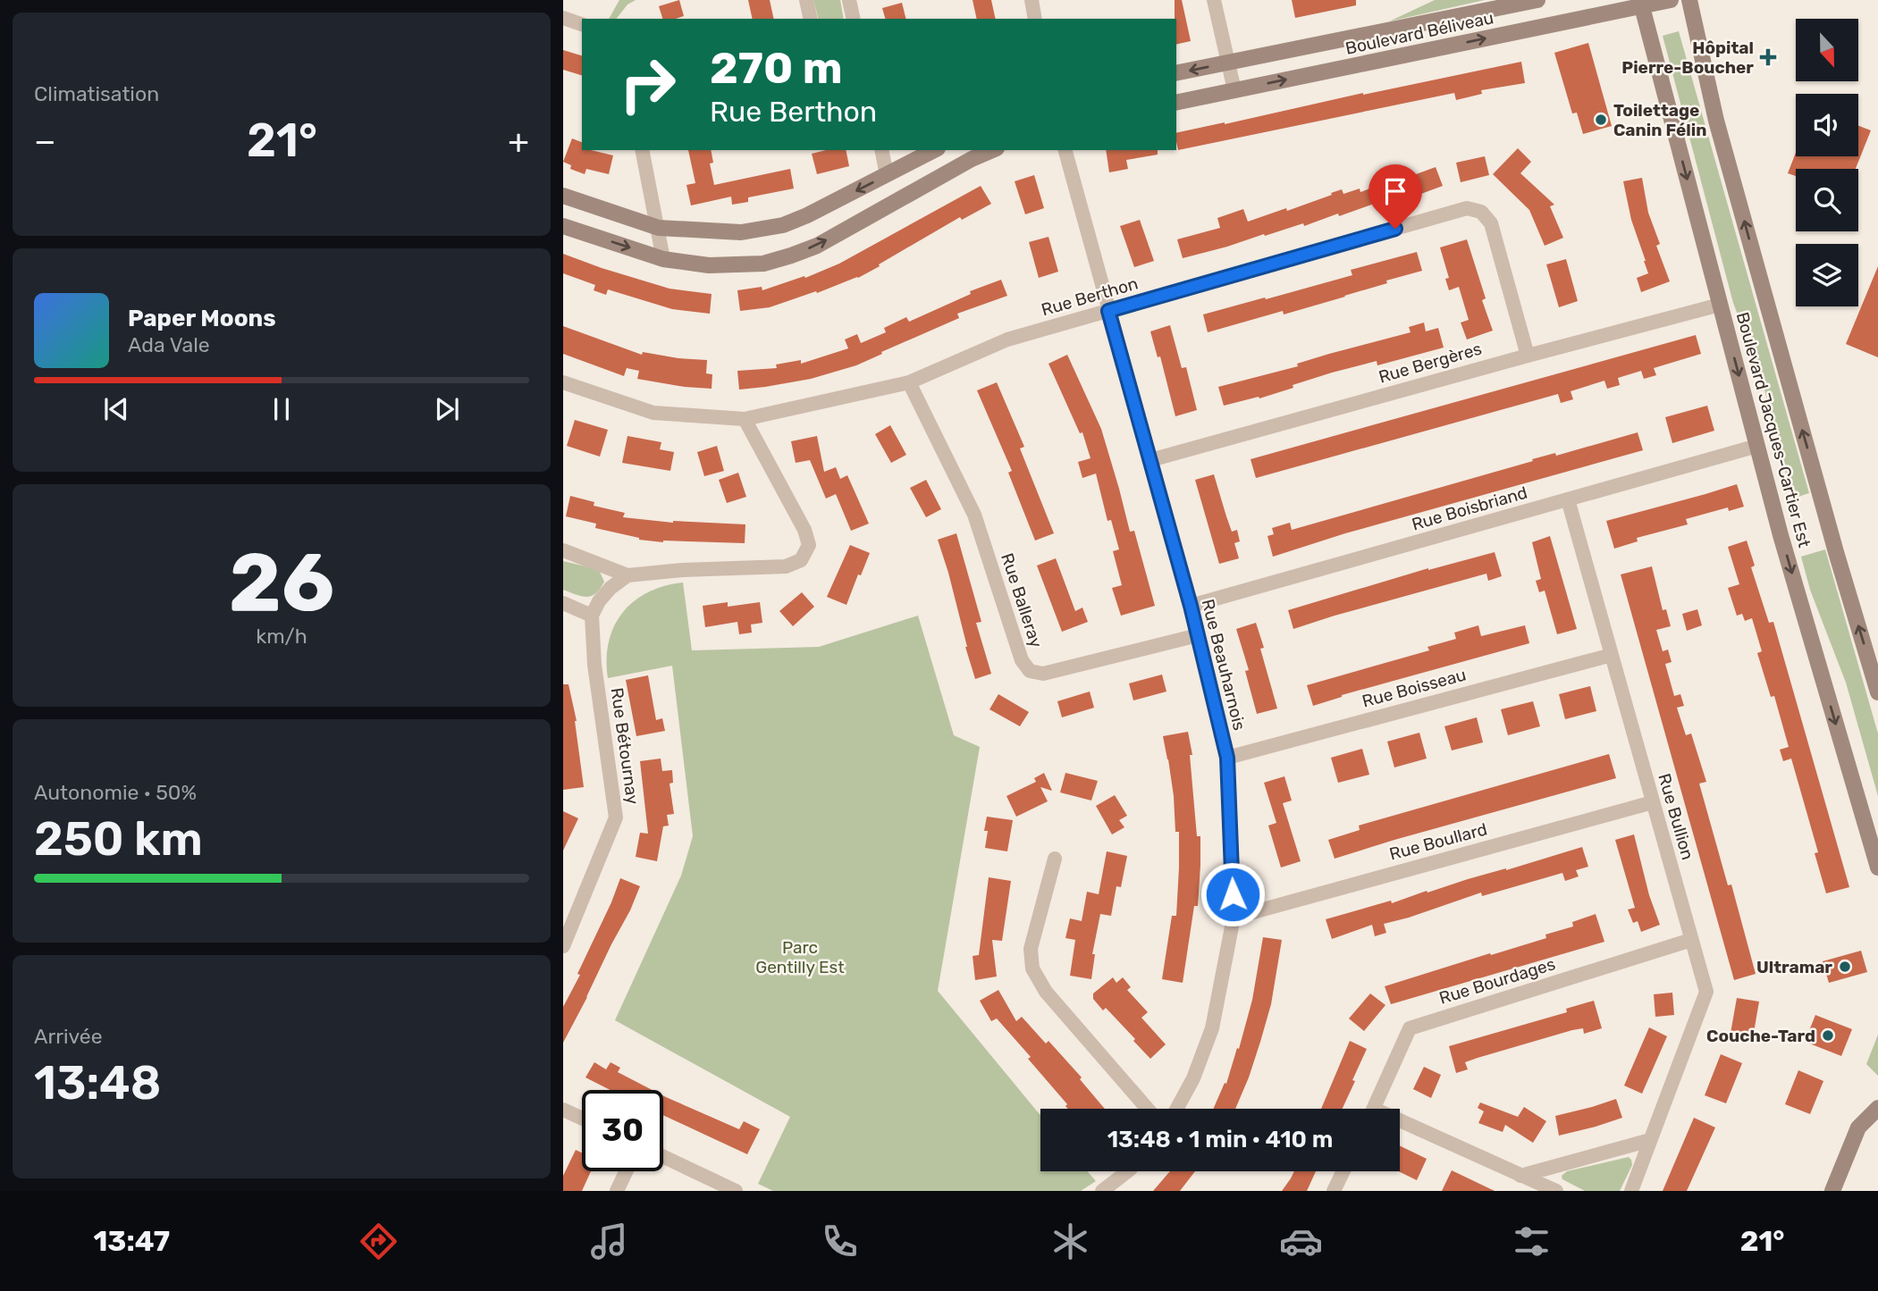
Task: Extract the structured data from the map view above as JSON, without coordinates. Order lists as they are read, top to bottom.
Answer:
{
  "streets": {
    "street": [
      "Boulevard Béliveau",
      "Rue Berthon",
      "Rue Bergères",
      "Boulevard Jacques-Cartier Est",
      "Rue Boisbriand",
      "Rue Balleray",
      "Rue Beauharnois",
      "Rue Boisseau",
      "Rue Bétournay",
      "Rue Bullion",
      "Rue Boullard",
      "Rue Bourdages"
    ]
  },
  "crossings": [
    ["Boulevard Béliveau", "Boulevard Jacques-Cartier Est"],
    ["Rue Berthon", "Rue Bergères"],
    ["Rue Berthon", "Rue Balleray"],
    ["Rue Berthon", "Rue Beauharnois"],
    ["Rue Bergères", "Boulevard Jacques-Cartier Est"],
    ["Rue Bergères", "Rue Beauharnois"],
    ["Boulevard Jacques-Cartier Est", "Rue Boisbriand"],
    ["Rue Boisbriand", "Rue Beauharnois"],
    ["Rue Boisbriand", "Rue Bullion"],
    ["Rue Balleray", "Rue Beauharnois"],
    ["Rue Beauharnois", "Rue Boisseau"],
    ["Rue Beauharnois", "Rue Boullard"],
    ["Rue Boisseau", "Rue Bullion"],
    ["Rue Bullion", "Rue Boullard"],
    ["Rue Bullion", "Rue Bourdages"]
  ],
  "parks": ["Parc Gentilly Est"],
  "places": {
    "health": ["Hôpital Pierre-Boucher"],
    "other": ["Toilettage Canin Félin", "Ultramar", "Couche-Tard"]
  },
  "north": "bottom",
  "page": {
    "tile": [
      "Climatisation",
      ["26", "km/h"],
      ["Autonomie · 50%", "250 km"],
      ["Arrivée", "13:48"]
    ],
    "turn": ["270 m", "Rue Berthon"],
    "heat": ["−", "21°", "+"],
    "song": ["Paper Moons", "Ada Vale"],
    "limit": "30",
    "trip": "13:48 · 1 min · 410 m",
    "tabs": ["13:47", "21°"]
  }
}
